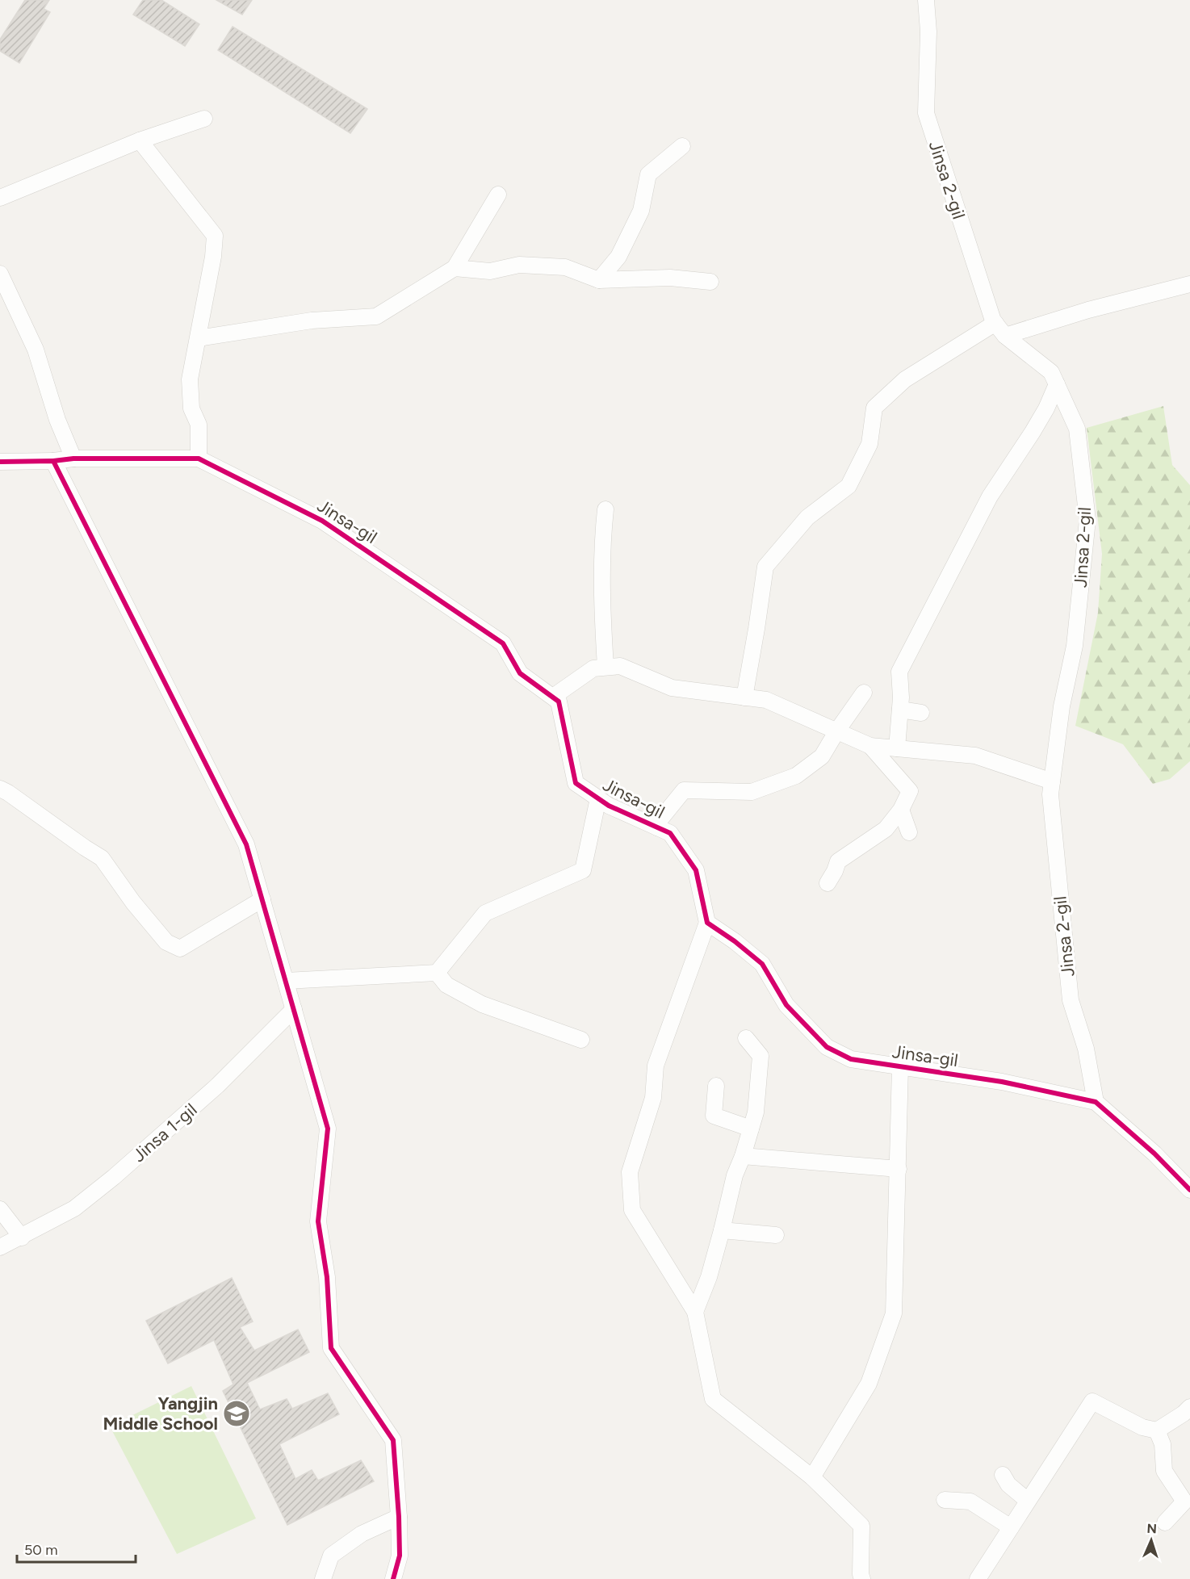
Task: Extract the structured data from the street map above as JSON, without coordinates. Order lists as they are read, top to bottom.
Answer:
{
  "streets": {
    "street": ["Jinsa 2-gil", "Jinsa-gil", "Jinsa 1-gil"]
  },
  "crossings": [
    ["Jinsa 2-gil", "Jinsa-gil"]
  ],
  "places": {
    "school or university": ["Yangjin Middle School"]
  },
  "scale_bar": "50 m",
  "north": "top"
}
